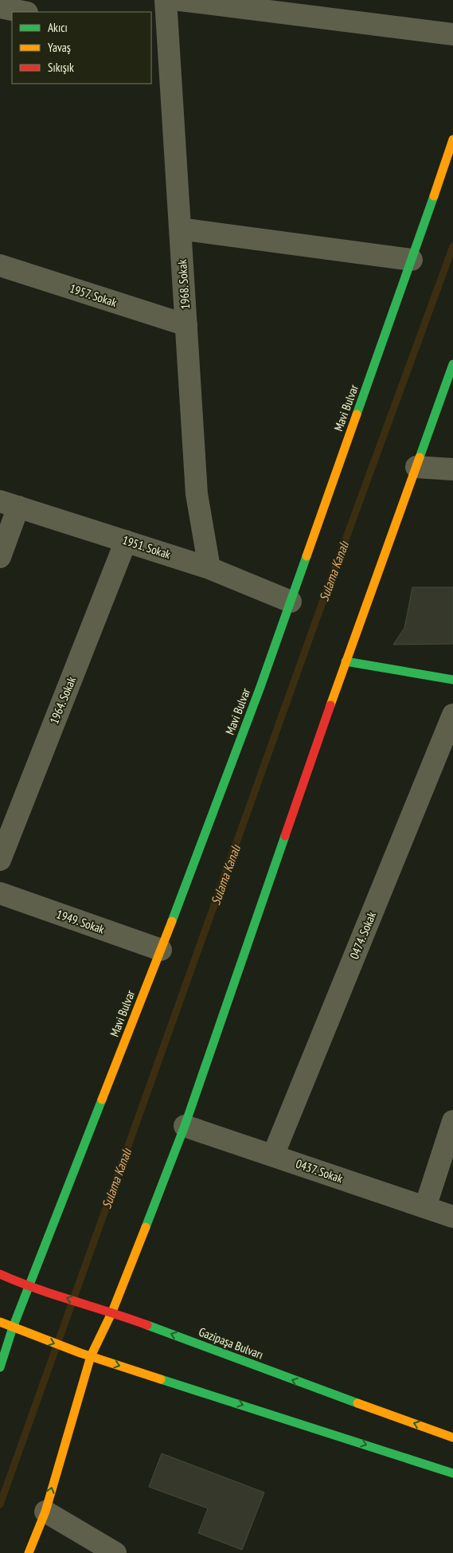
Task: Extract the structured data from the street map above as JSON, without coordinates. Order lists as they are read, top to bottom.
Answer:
{
  "streets": {
    "street": [
      "1968. Sokak",
      "1957. Sokak",
      "Mavi Bulvar",
      "1951. Sokak",
      "1964. Sokak",
      "1949. Sokak",
      "0474. Sokak",
      "0437. Sokak",
      "Gazipaşa Bulvarı"
    ]
  },
  "crossings": [
    ["1968. Sokak", "1957. Sokak"],
    ["1968. Sokak", "1951. Sokak"],
    ["Mavi Bulvar", "1951. Sokak"],
    ["Mavi Bulvar", "1949. Sokak"],
    ["Mavi Bulvar", "Gazipaşa Bulvarı"],
    ["1951. Sokak", "1964. Sokak"],
    ["0474. Sokak", "0437. Sokak"]
  ],
  "water": ["Sulama Kanalı"],
  "legend": ["Akıcı", "Yavaş", "Sıkışık"]
}
